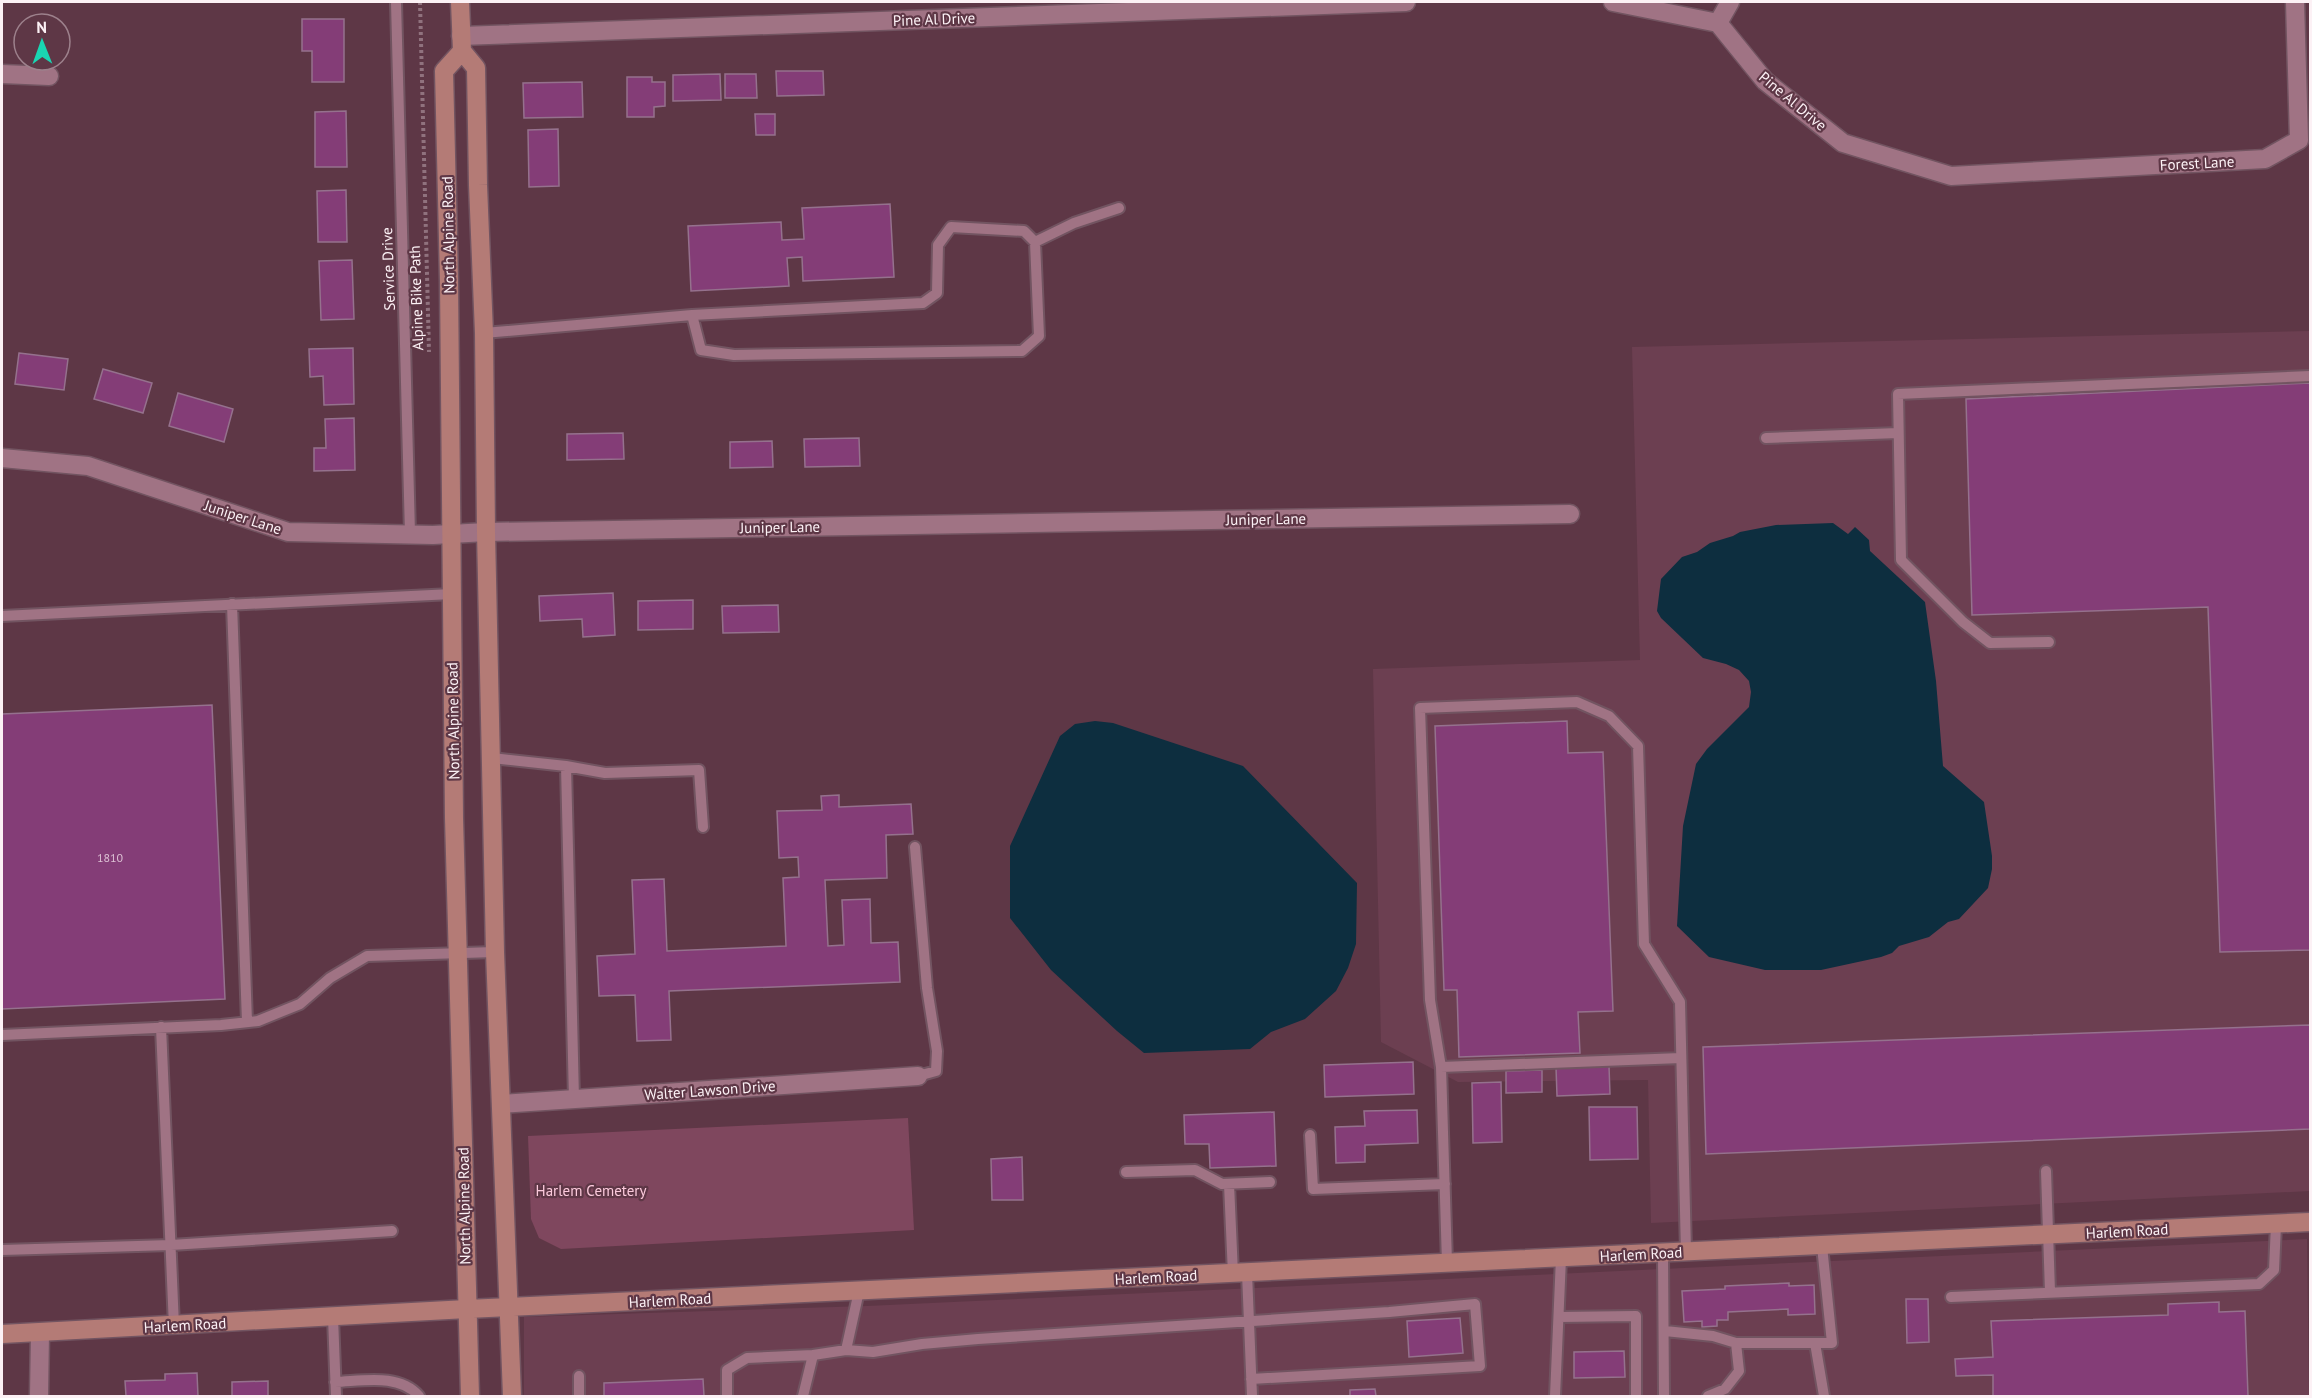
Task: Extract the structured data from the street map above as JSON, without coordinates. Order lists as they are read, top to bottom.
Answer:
{
  "streets": {
    "main road": ["North Alpine Road", "Harlem Road"],
    "street": [
      "Pine Al Drive",
      "Forest Lane",
      "Juniper Lane",
      "Walter Lawson Drive"
    ],
    "lane": ["Service Drive"],
    "path": ["Alpine Bike Path"]
  },
  "crossings": [
    ["Pine Al Drive", "Forest Lane"],
    ["Pine Al Drive", "North Alpine Road"],
    ["North Alpine Road", "Juniper Lane"],
    ["North Alpine Road", "Walter Lawson Drive"],
    ["North Alpine Road", "Harlem Road"],
    ["Service Drive", "Juniper Lane"]
  ],
  "parks": ["Harlem Cemetery"],
  "house_numbers": ["1810"],
  "north": "top"
}
